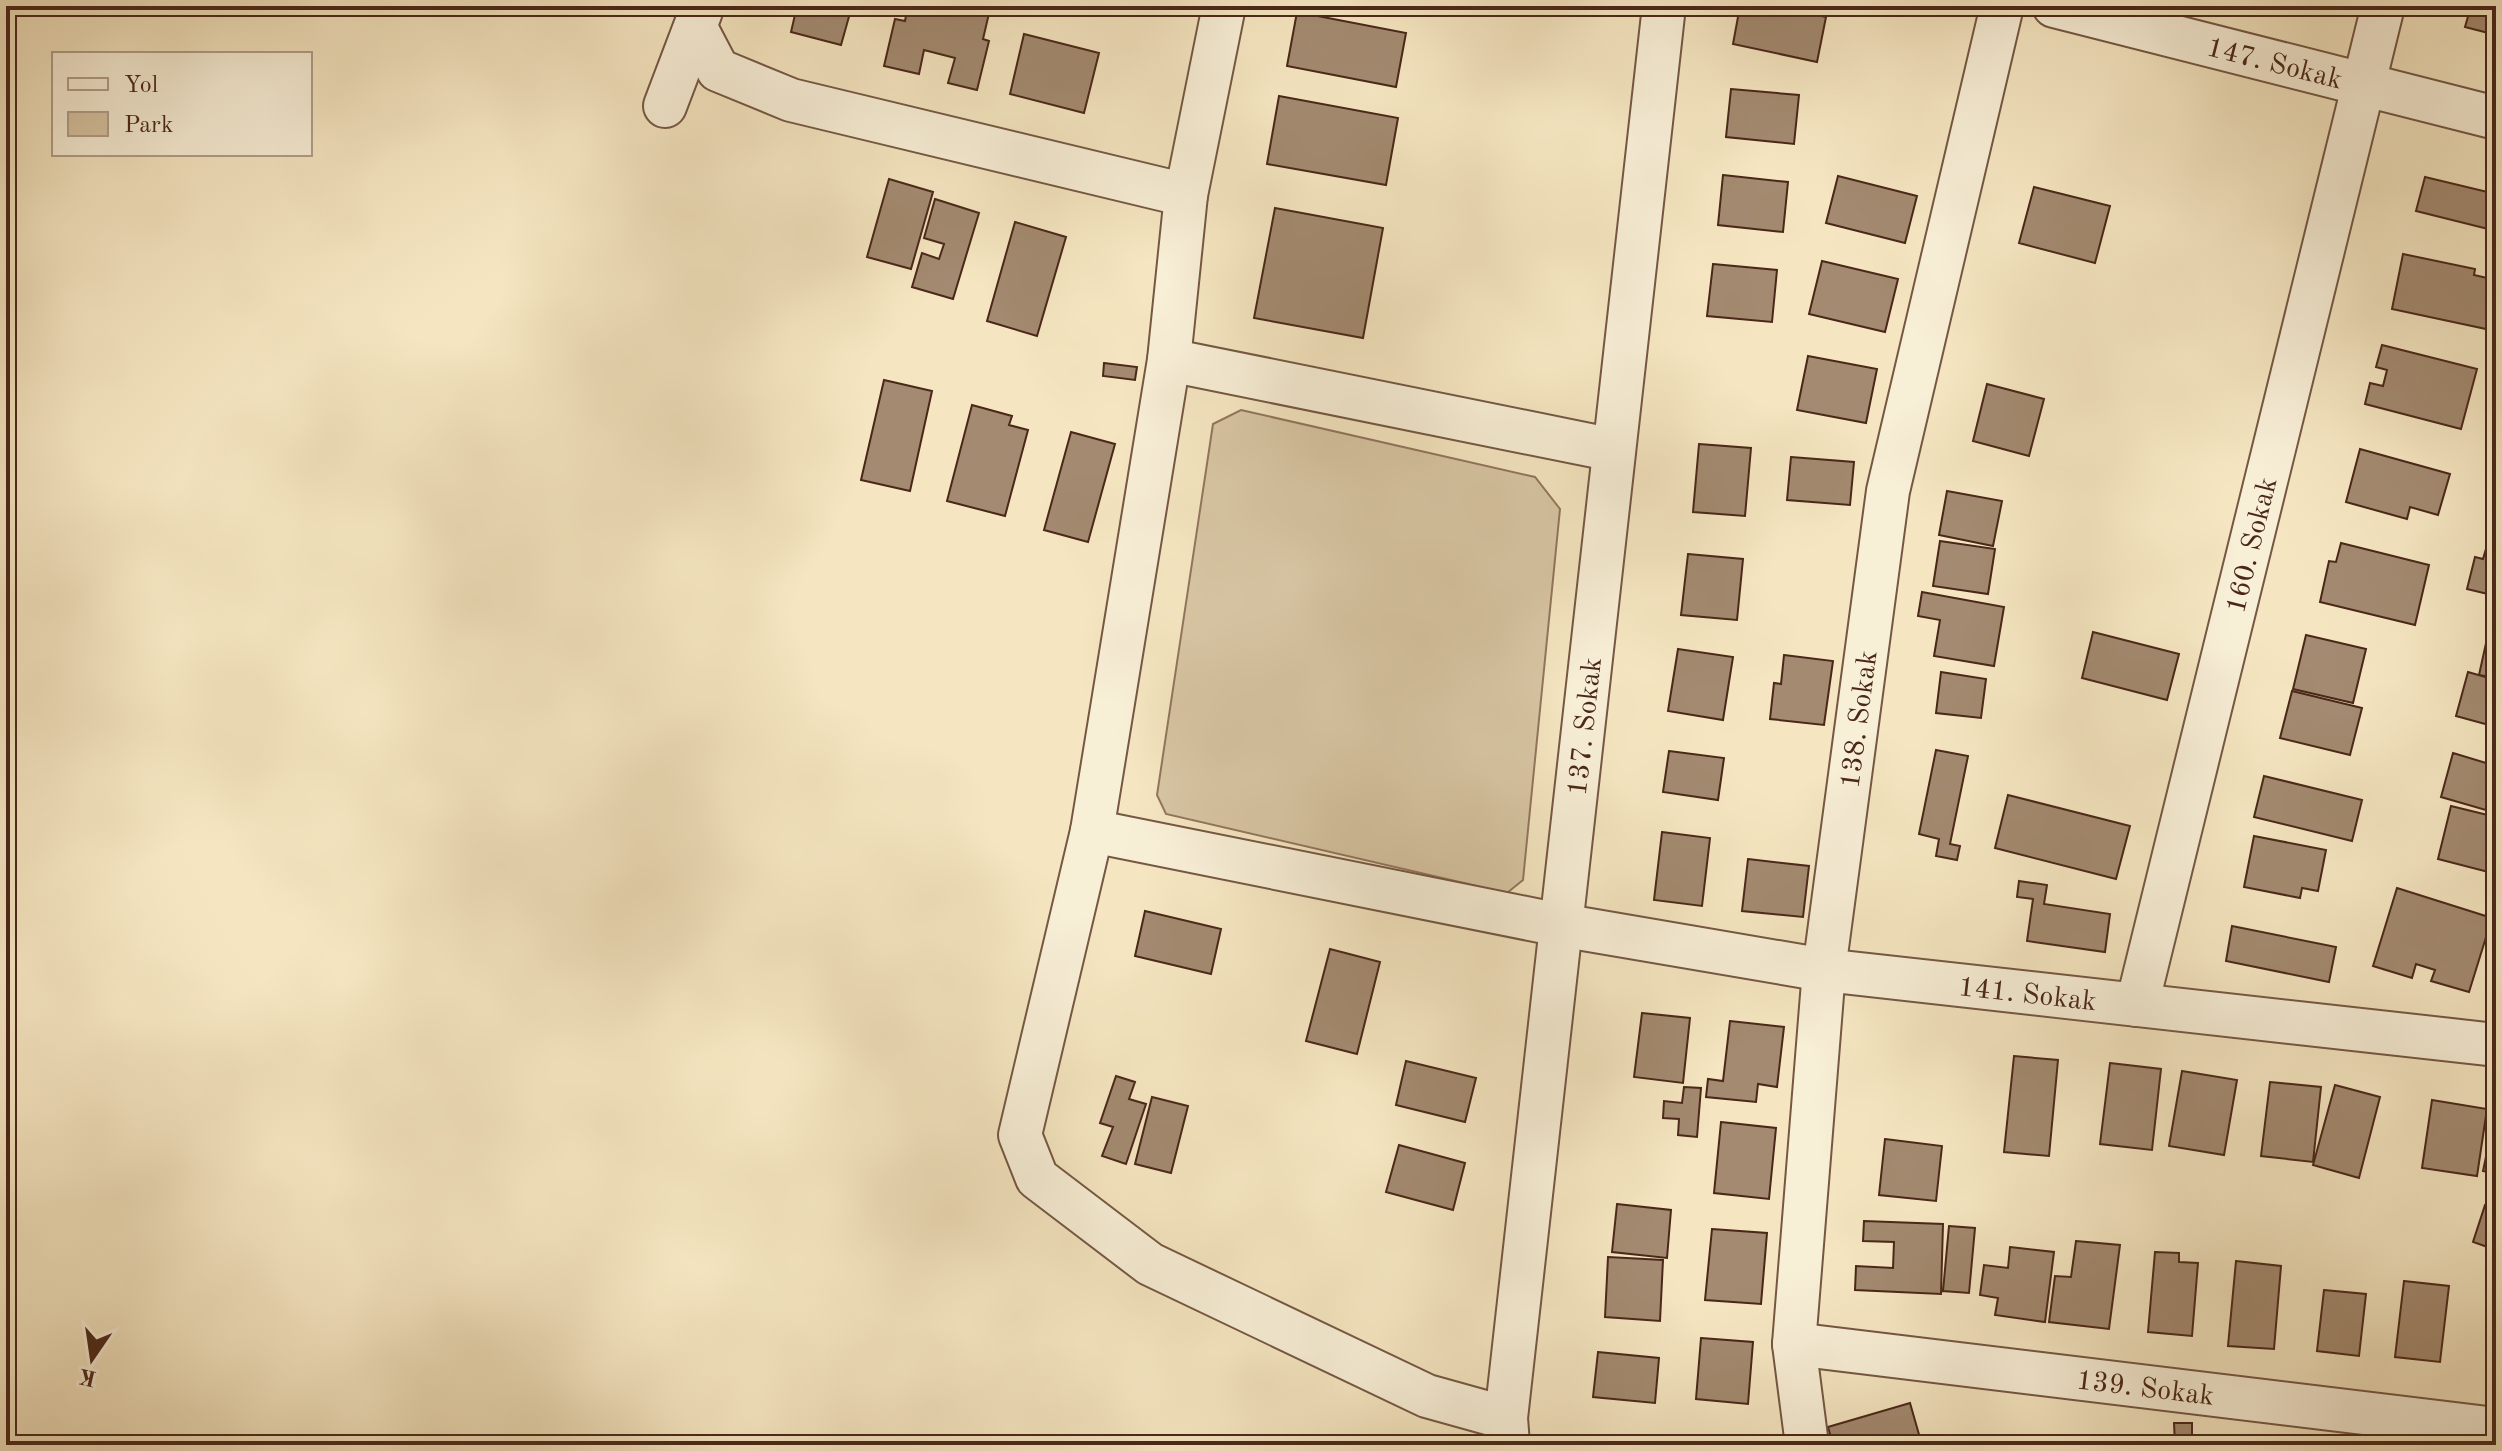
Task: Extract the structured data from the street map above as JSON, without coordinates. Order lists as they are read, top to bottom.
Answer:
{
  "streets": {
    "street": [
      "147. Sokak",
      "160. Sokak",
      "138. Sokak",
      "137. Sokak",
      "141. Sokak",
      "139. Sokak"
    ]
  },
  "crossings": [
    ["147. Sokak", "160. Sokak"],
    ["160. Sokak", "141. Sokak"],
    ["138. Sokak", "141. Sokak"],
    ["138. Sokak", "139. Sokak"],
    ["137. Sokak", "141. Sokak"]
  ],
  "legend": ["Yol", "Park"],
  "north": "bottom"
}
